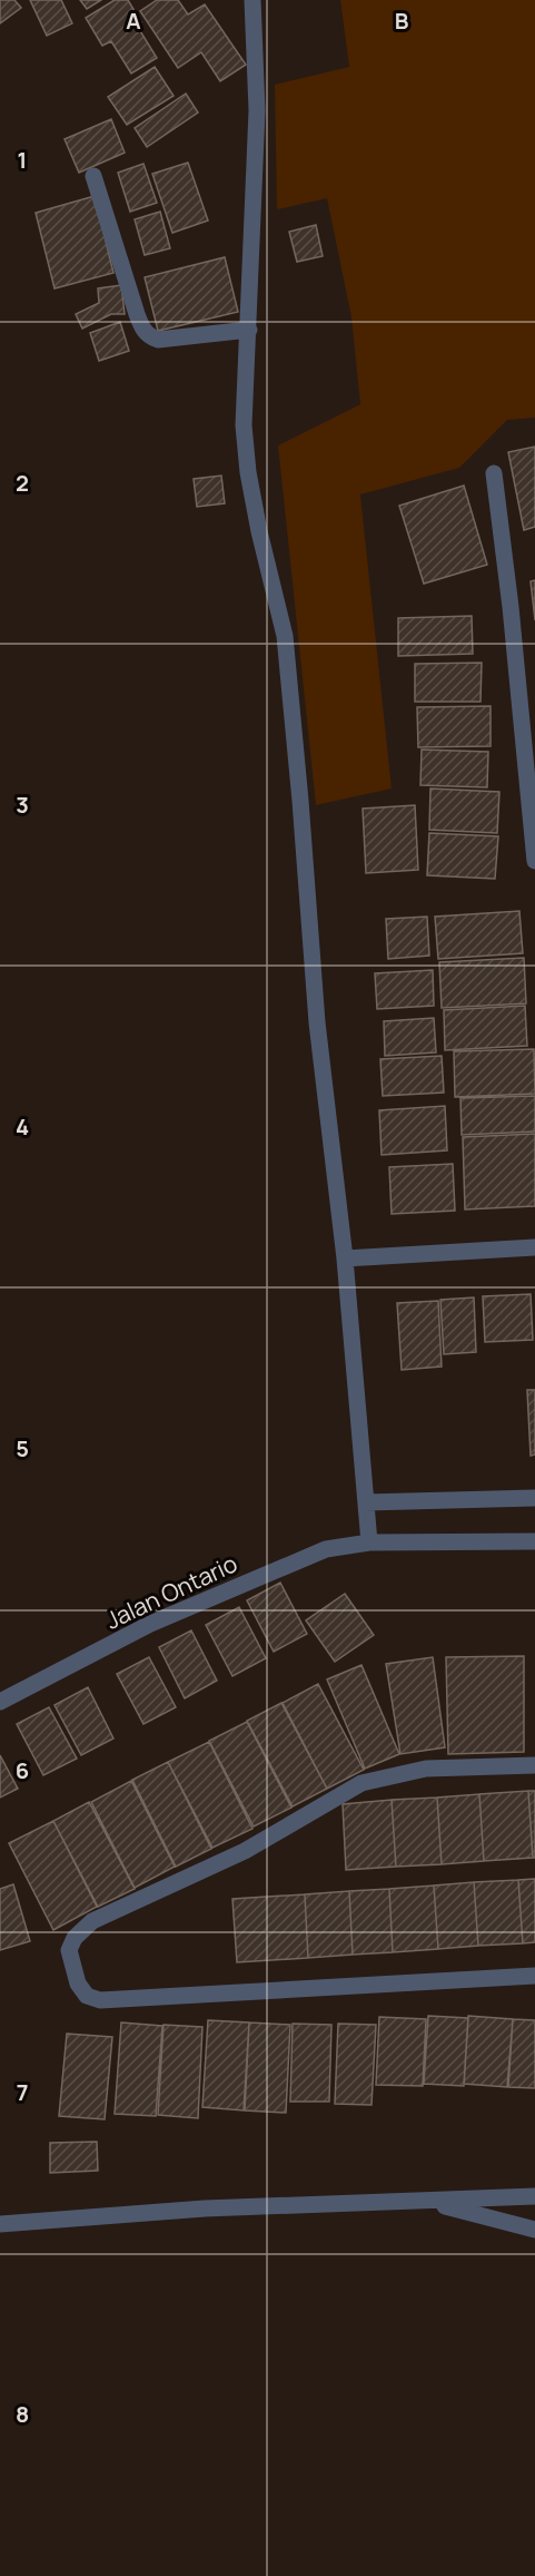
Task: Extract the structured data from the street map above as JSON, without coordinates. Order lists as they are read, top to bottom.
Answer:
{
  "streets": {
    "street": ["Jalan Ontario"]
  },
  "grid": {
    "columns": ["A", "B"],
    "rows": [
      "1",
      "2",
      "3",
      "4",
      "5",
      "6",
      "7",
      "8"
    ]
  }
}
